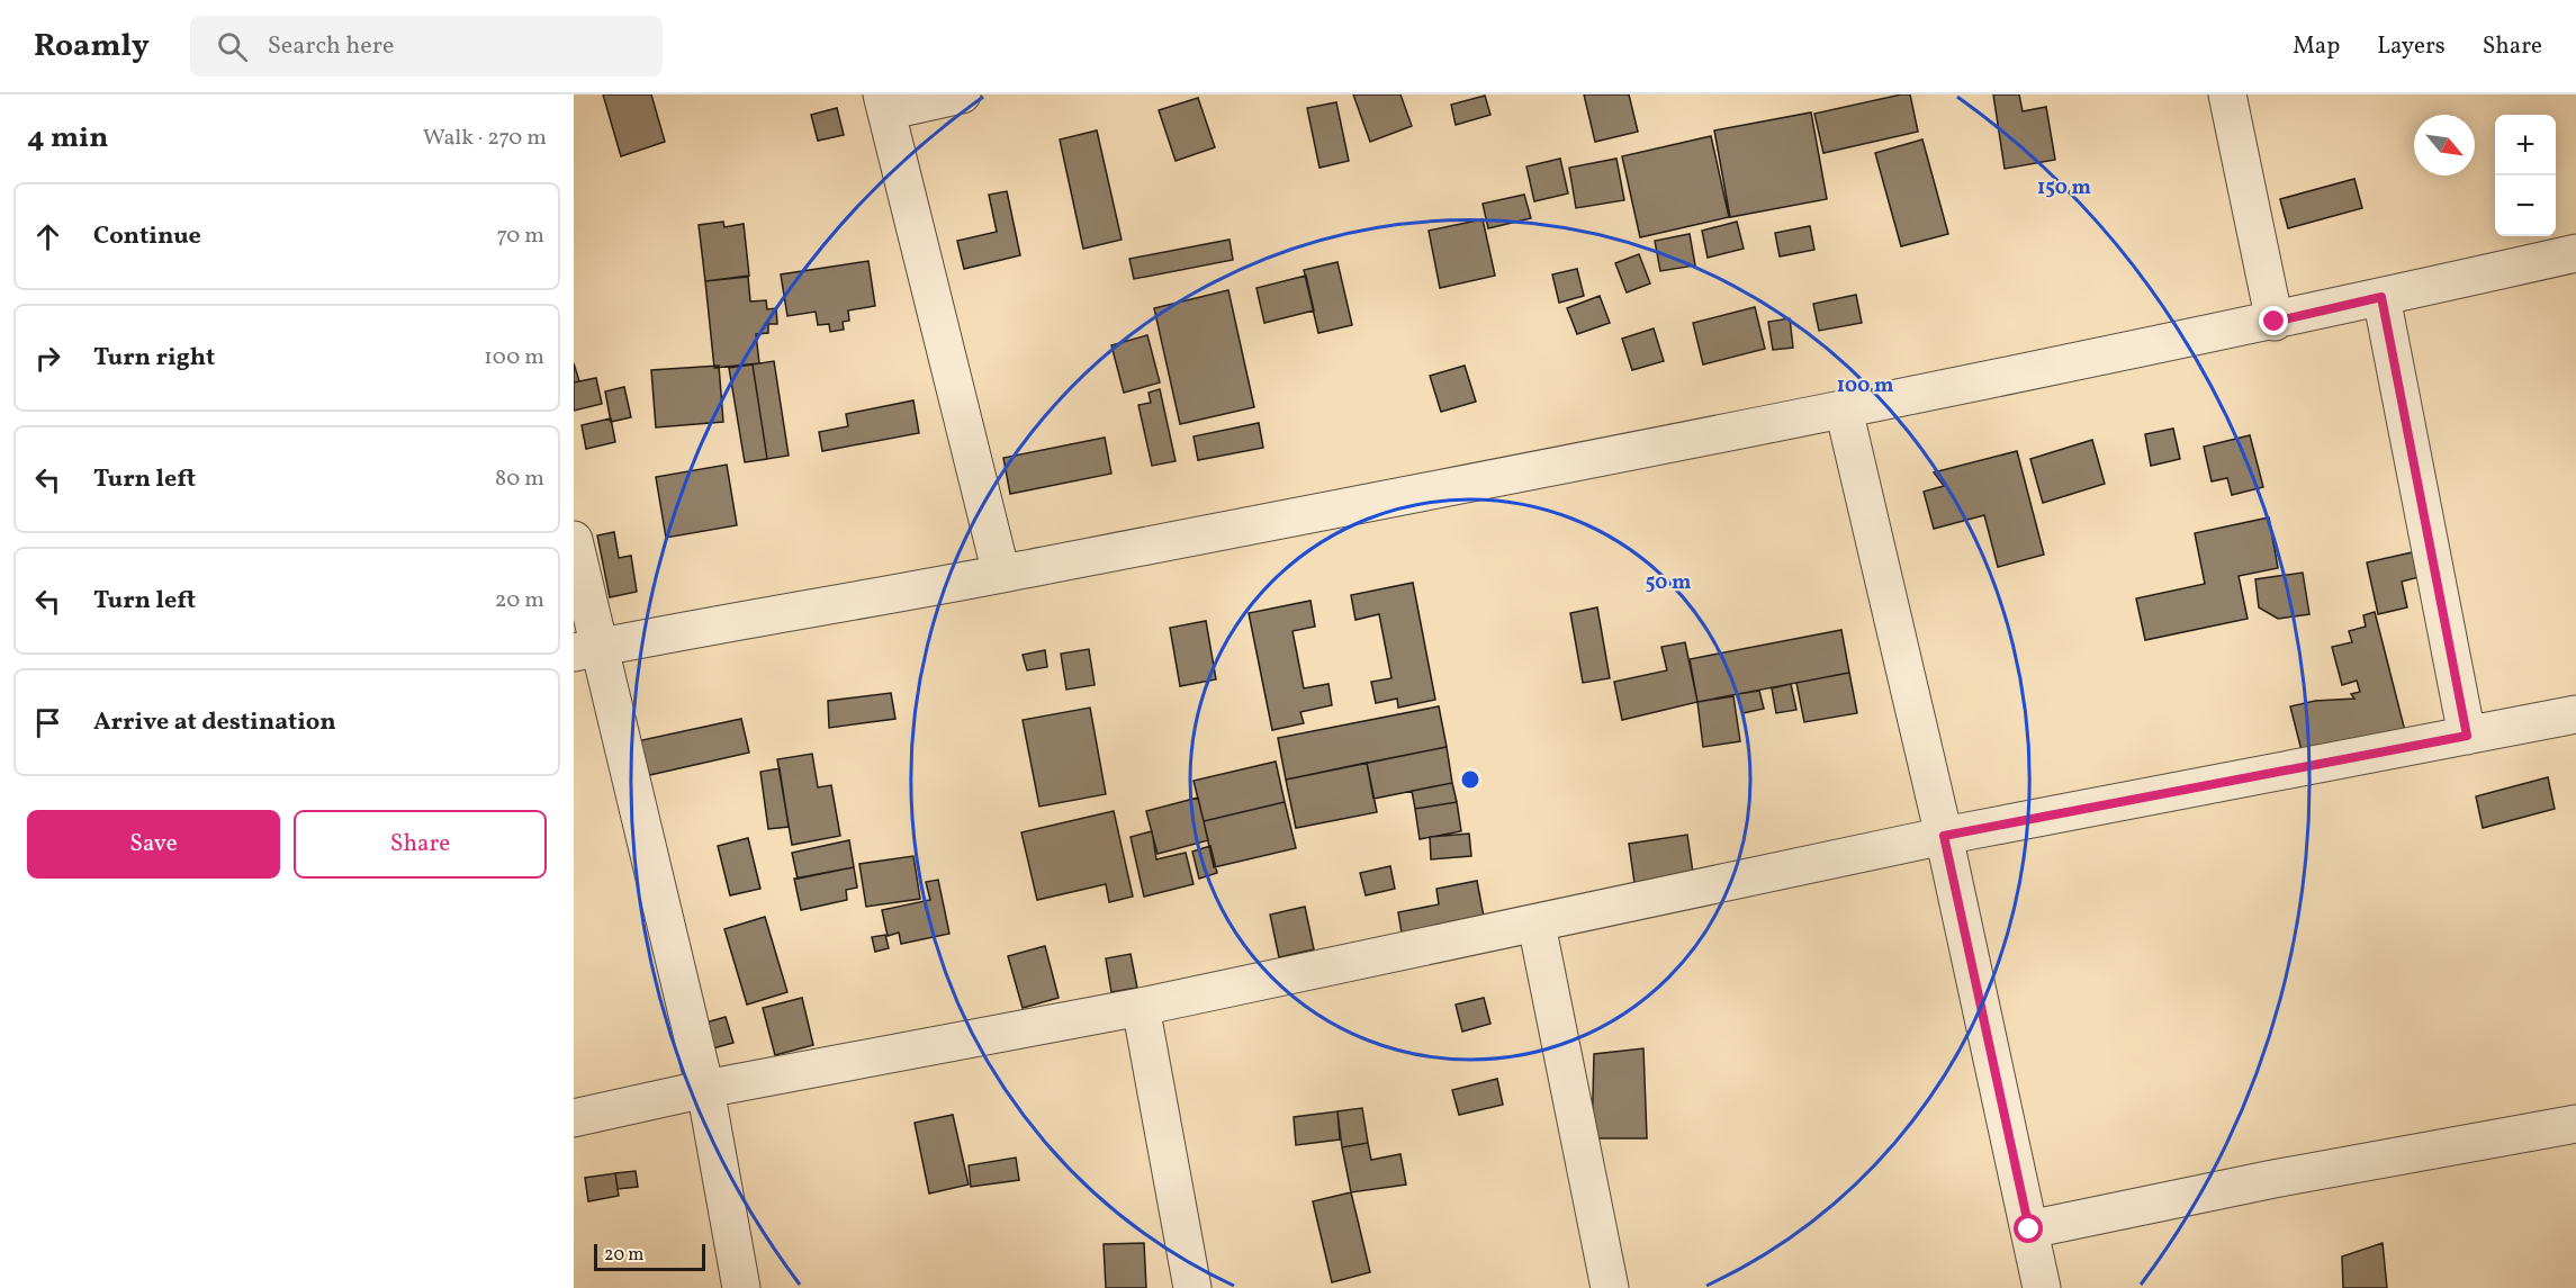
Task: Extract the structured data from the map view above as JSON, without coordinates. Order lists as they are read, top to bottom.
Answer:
{
  "scale_bar": "20 m",
  "north": "bottom right",
  "page": {
    "header": "Roamly",
    "search": "Search here",
    "nav": ["Map", "Layers", "Share"],
    "heading": ["4 min", "Walk · 270 m"],
    "map_buttons": ["+", "−"],
    "list": [
      ["Continue", "70 m"],
      ["Turn right", "100 m"],
      ["Turn left", "80 m"],
      ["Turn left", "20 m"],
      "Arrive at destination"
    ],
    "buttons": ["Save", "Share"],
    "scale": "20 m"
  },
  "rings": ["150 m", "100 m", "50 m"]
}
